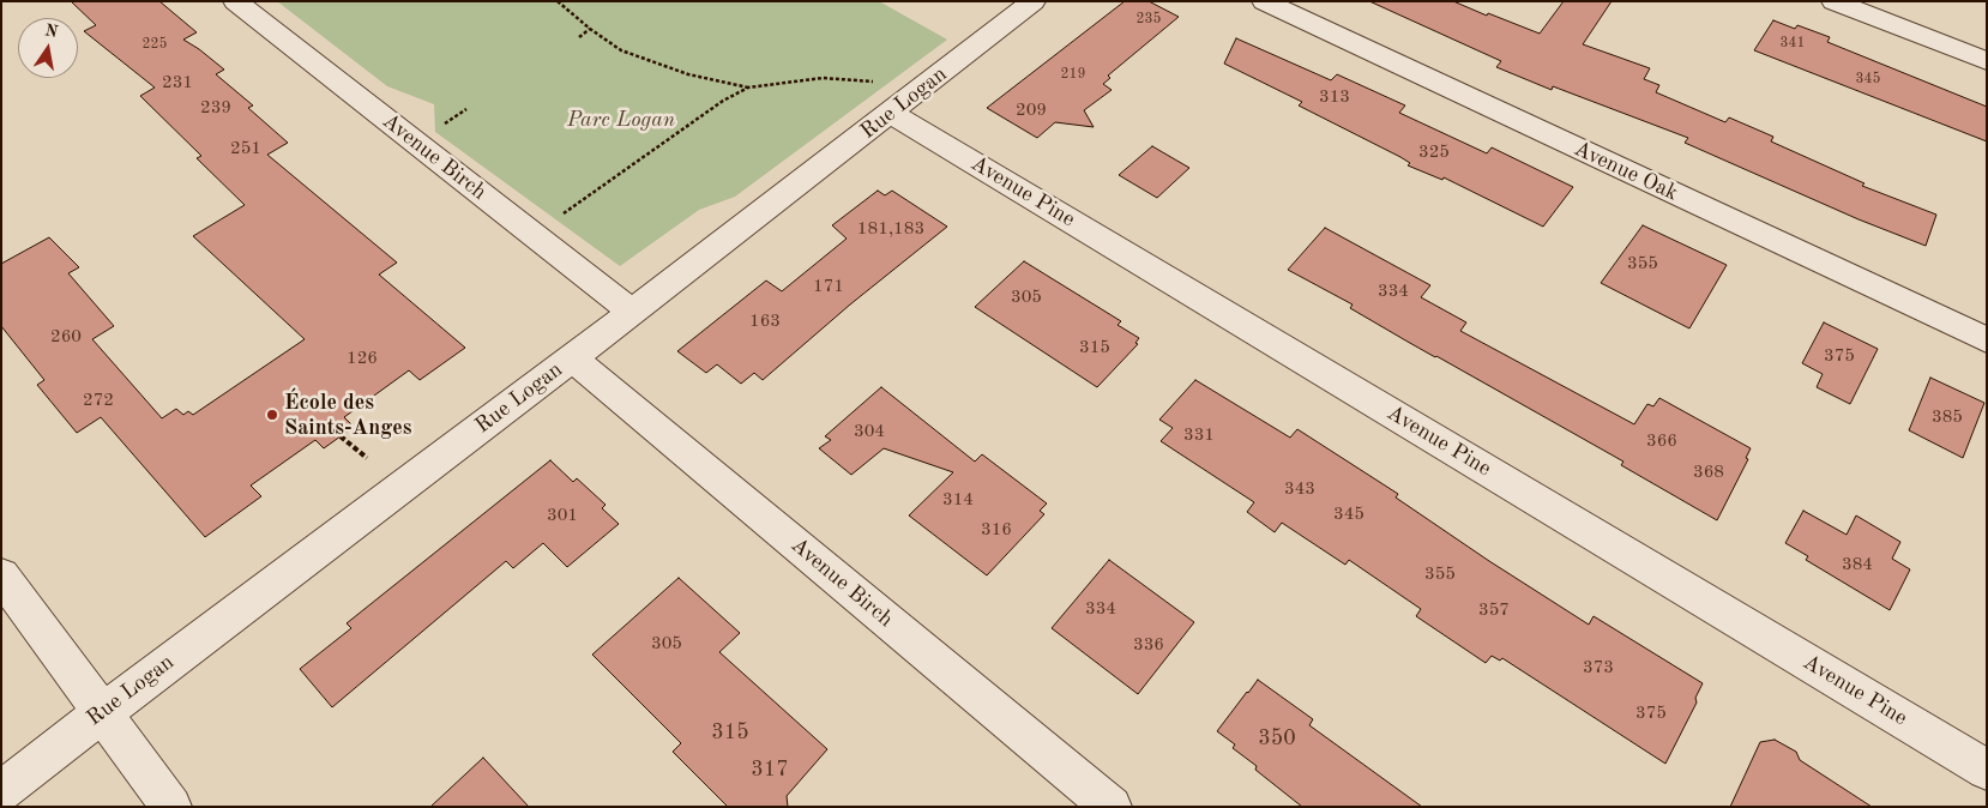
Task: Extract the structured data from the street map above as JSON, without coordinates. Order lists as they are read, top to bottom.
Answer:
{
  "streets": {
    "street": [
      "Rue Logan",
      "Avenue Birch",
      "Avenue Oak",
      "Avenue Pine"
    ]
  },
  "crossings": [
    ["Rue Logan", "Avenue Birch"],
    ["Rue Logan", "Avenue Pine"]
  ],
  "parks": ["Parc Logan"],
  "places": ["École des Saints-Anges"],
  "house_numbers": [
    "235",
    "341",
    "225",
    "219",
    "345",
    "231",
    "313",
    "239",
    "209",
    "251",
    "325",
    "181,183",
    "355",
    "171",
    "334",
    "305",
    "163",
    "260",
    "315",
    "375",
    "126",
    "272",
    "385",
    "304",
    "331",
    "366",
    "368",
    "343",
    "314",
    "345",
    "301",
    "316",
    "384",
    "355",
    "334",
    "357",
    "305",
    "336",
    "373",
    "375",
    "315",
    "350",
    "317"
  ],
  "north": "top"
}
